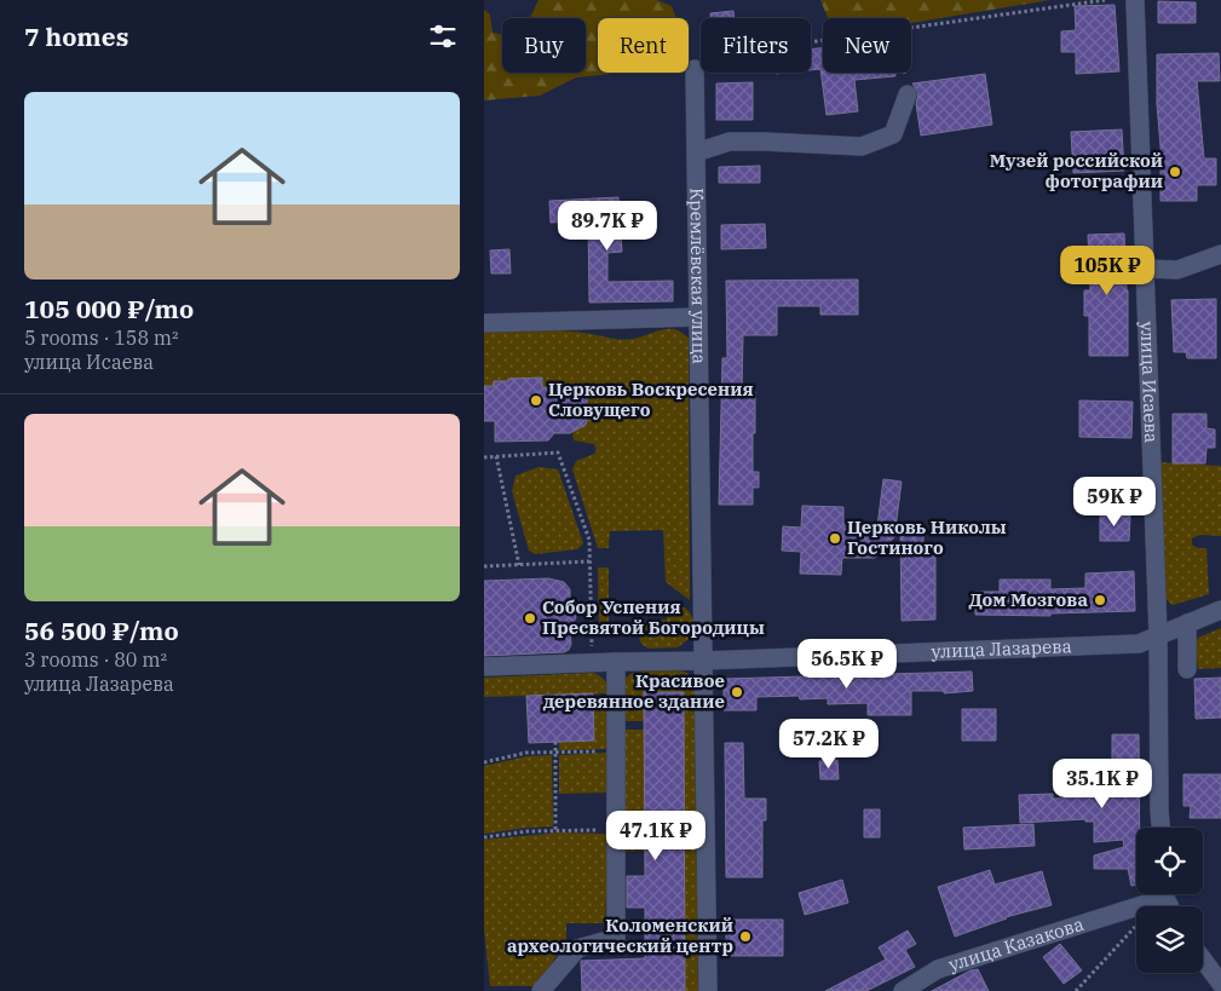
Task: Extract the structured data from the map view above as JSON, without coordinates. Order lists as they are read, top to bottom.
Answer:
{
  "streets": {
    "street": [
      "Кремлёвская улица",
      "улица Исаева",
      "улица Лазарева",
      "улица Казакова"
    ]
  },
  "crossings": [
    ["Кремлёвская улица", "улица Лазарева"],
    ["улица Исаева", "улица Лазарева"]
  ],
  "places": [
    "Музей российской фотографии",
    "Церковь Воскресения Словущего",
    "Церковь Николы Гостиного",
    "Дом Мозгова",
    "Собор Успения Пресвятой Богородицы",
    "Красивое деревянное здание",
    "Коломенский археологический центр"
  ],
  "page": {
    "heading": "7 homes",
    "chip": [
      "Buy",
      "Rent",
      "Filters",
      "New"
    ],
    "list": [
      {
        "name": "105 000 ₽/mo",
        "note": "5 rooms · 158 m² · улица Исаева"
      },
      {
        "name": "56 500 ₽/mo",
        "note": "3 rooms · 80 m² · улица Лазарева"
      }
    ],
    "price": [
      "89.7K ₽",
      "105K ₽",
      "59K ₽",
      "56.5K ₽",
      "57.2K ₽",
      "35.1K ₽",
      "47.1K ₽"
    ]
  }
}
